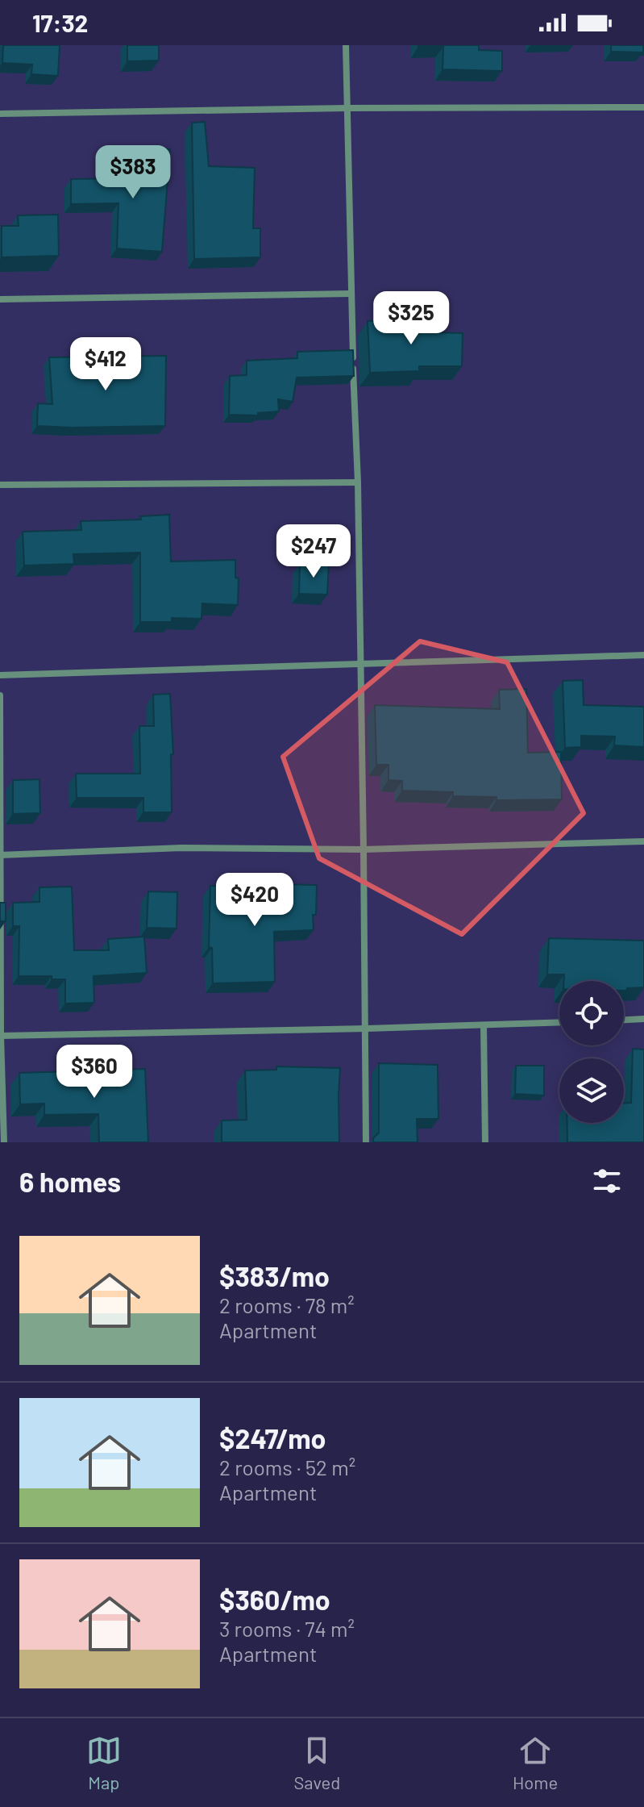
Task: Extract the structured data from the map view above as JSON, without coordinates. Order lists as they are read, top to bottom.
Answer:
{
  "page": {
    "status": "17:32",
    "price": [
      "$383",
      "$325",
      "$412",
      "$247",
      "$420",
      "$360"
    ],
    "heading": "6 homes",
    "list": [
      {
        "name": "$383/mo",
        "note": "2 rooms · 78 m² · Apartment"
      },
      {
        "name": "$247/mo",
        "note": "2 rooms · 52 m² · Apartment"
      },
      {
        "name": "$360/mo",
        "note": "3 rooms · 74 m² · Apartment"
      }
    ],
    "tabs": ["Map", "Saved", "Home"]
  }
}
